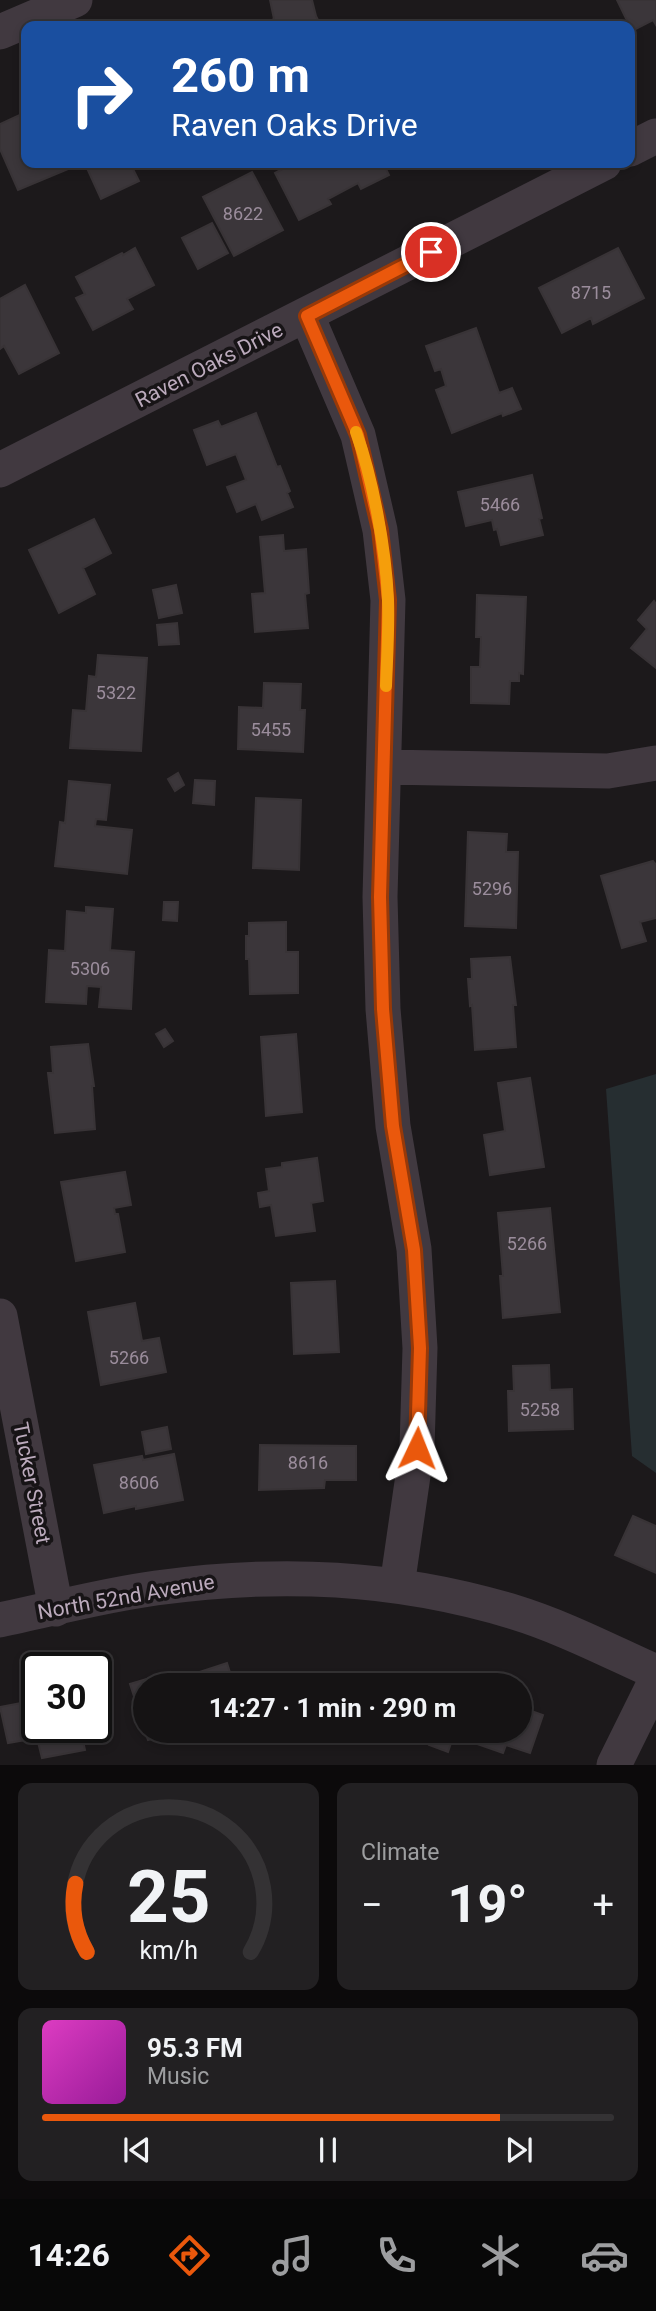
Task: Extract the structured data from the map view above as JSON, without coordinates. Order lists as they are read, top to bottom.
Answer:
{
  "streets": {
    "street": ["Raven Oaks Drive", "Tucker Street", "North 52nd Avenue"]
  },
  "crossings": [
    ["Tucker Street", "North 52nd Avenue"]
  ],
  "house_numbers": [
    "8622",
    "8715",
    "5466",
    "5322",
    "5455",
    "5296",
    "5306",
    "5266",
    "5266",
    "5258",
    "8616",
    "8606"
  ],
  "page": {
    "turn": ["260 m", "Raven Oaks Drive"],
    "limit": "30",
    "trip": "14:27 · 1 min · 290 m",
    "tile": "Climate",
    "heat": ["−", "19°", "+"],
    "song": ["95.3 FM", "Music"],
    "tabs": "14:26",
    "gauge": ["25", "km/h"]
  }
}
